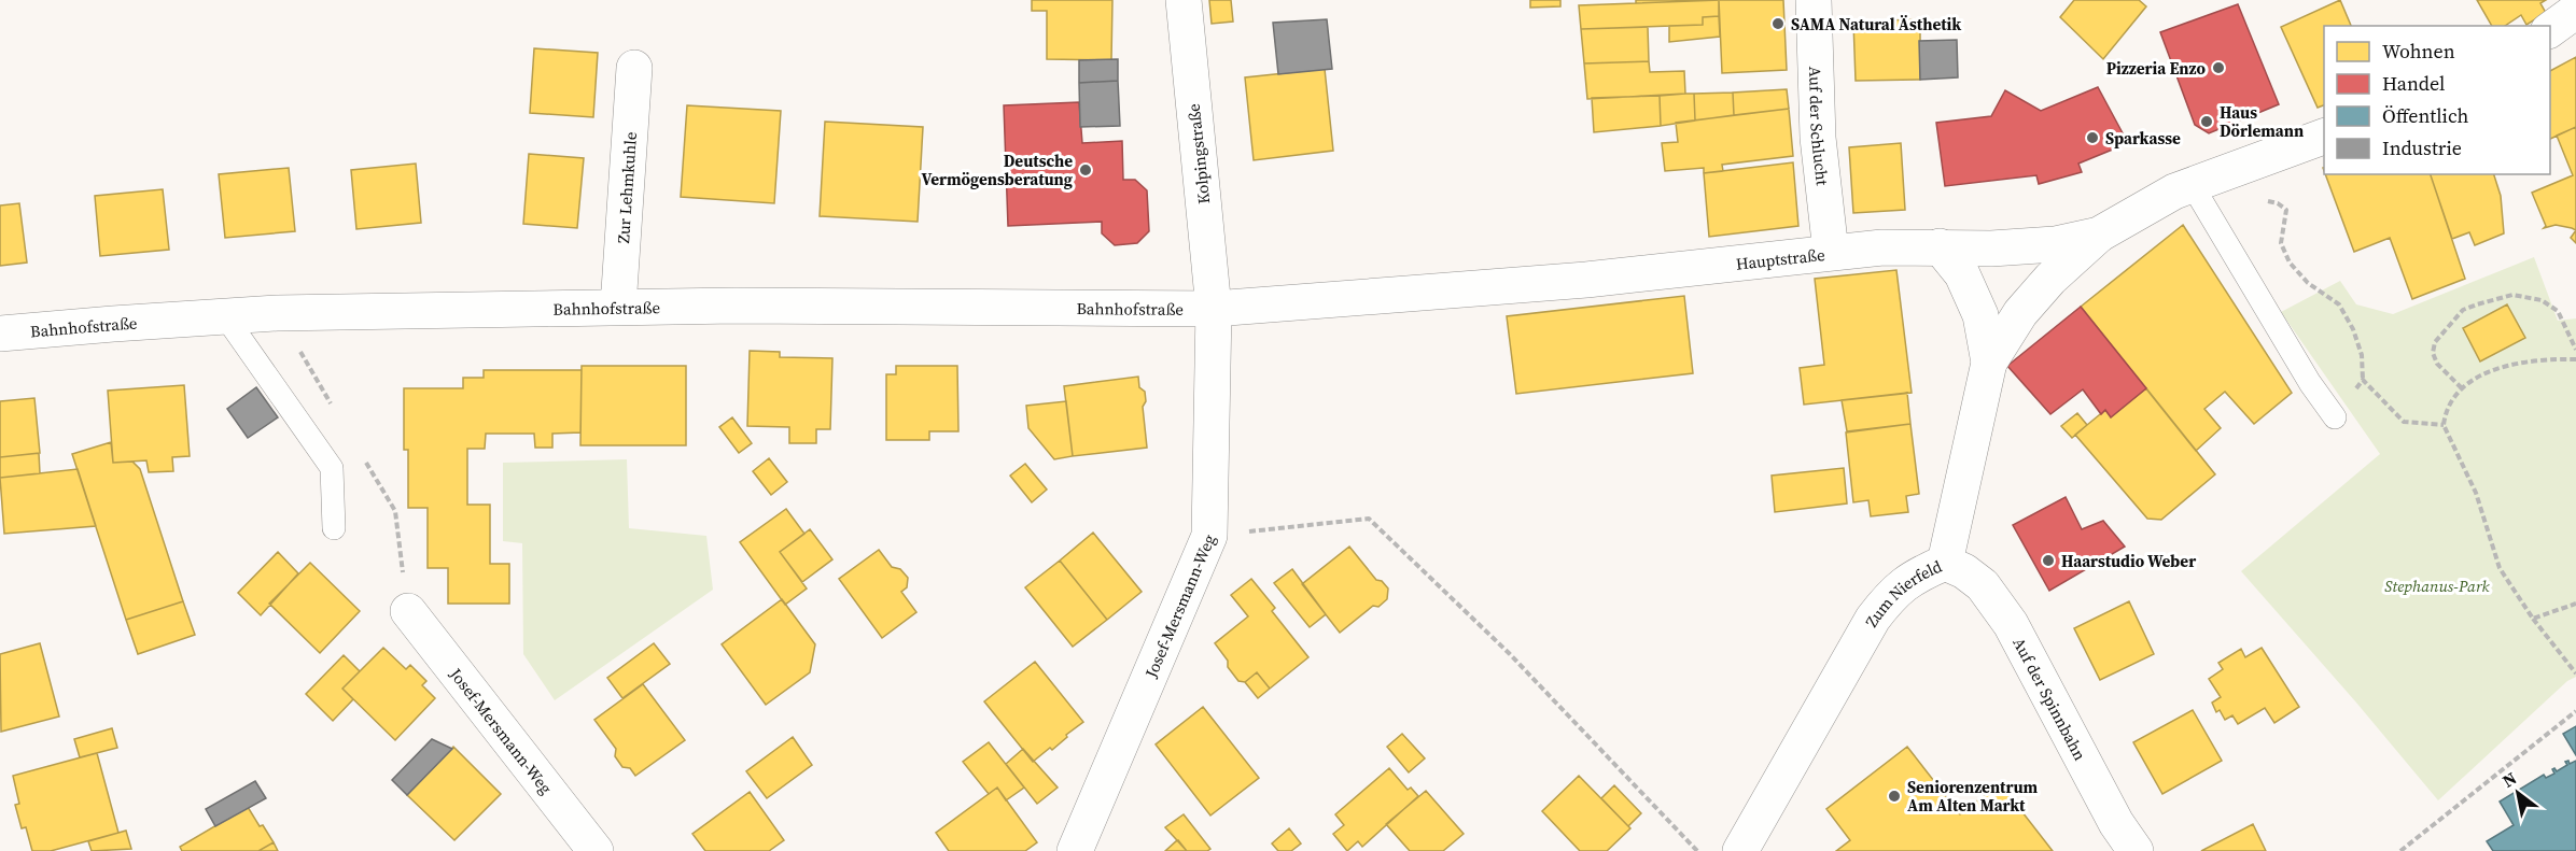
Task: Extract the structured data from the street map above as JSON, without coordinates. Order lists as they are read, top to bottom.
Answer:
{
  "streets": {
    "street": [
      "Auf der Schlucht",
      "Kolpingstraße",
      "Zur Lehmkuhle",
      "Hauptstraße",
      "Bahnhofstraße",
      "Zum Nierfeld",
      "Josef-Mersmann-Weg",
      "Auf der Spinnbahn"
    ]
  },
  "crossings": [
    ["Auf der Schlucht", "Hauptstraße"],
    ["Kolpingstraße", "Hauptstraße"],
    ["Kolpingstraße", "Bahnhofstraße"],
    ["Kolpingstraße", "Josef-Mersmann-Weg"],
    ["Zur Lehmkuhle", "Bahnhofstraße"],
    ["Hauptstraße", "Bahnhofstraße"],
    ["Hauptstraße", "Zum Nierfeld"],
    ["Hauptstraße", "Josef-Mersmann-Weg"],
    ["Bahnhofstraße", "Josef-Mersmann-Weg"],
    ["Zum Nierfeld", "Auf der Spinnbahn"]
  ],
  "parks": ["Stephanus-Park"],
  "places": [
    "SAMA Natural Ästhetik",
    "Pizzeria Enzo",
    "Haus Dörlemann",
    "Sparkasse",
    "Deutsche Vermögensberatung",
    "Haarstudio Weber",
    "Seniorenzentrum Am Alten Markt"
  ],
  "legend": [
    "Wohnen",
    "Handel",
    "Öffentlich",
    "Industrie"
  ],
  "north": "top left"
}
